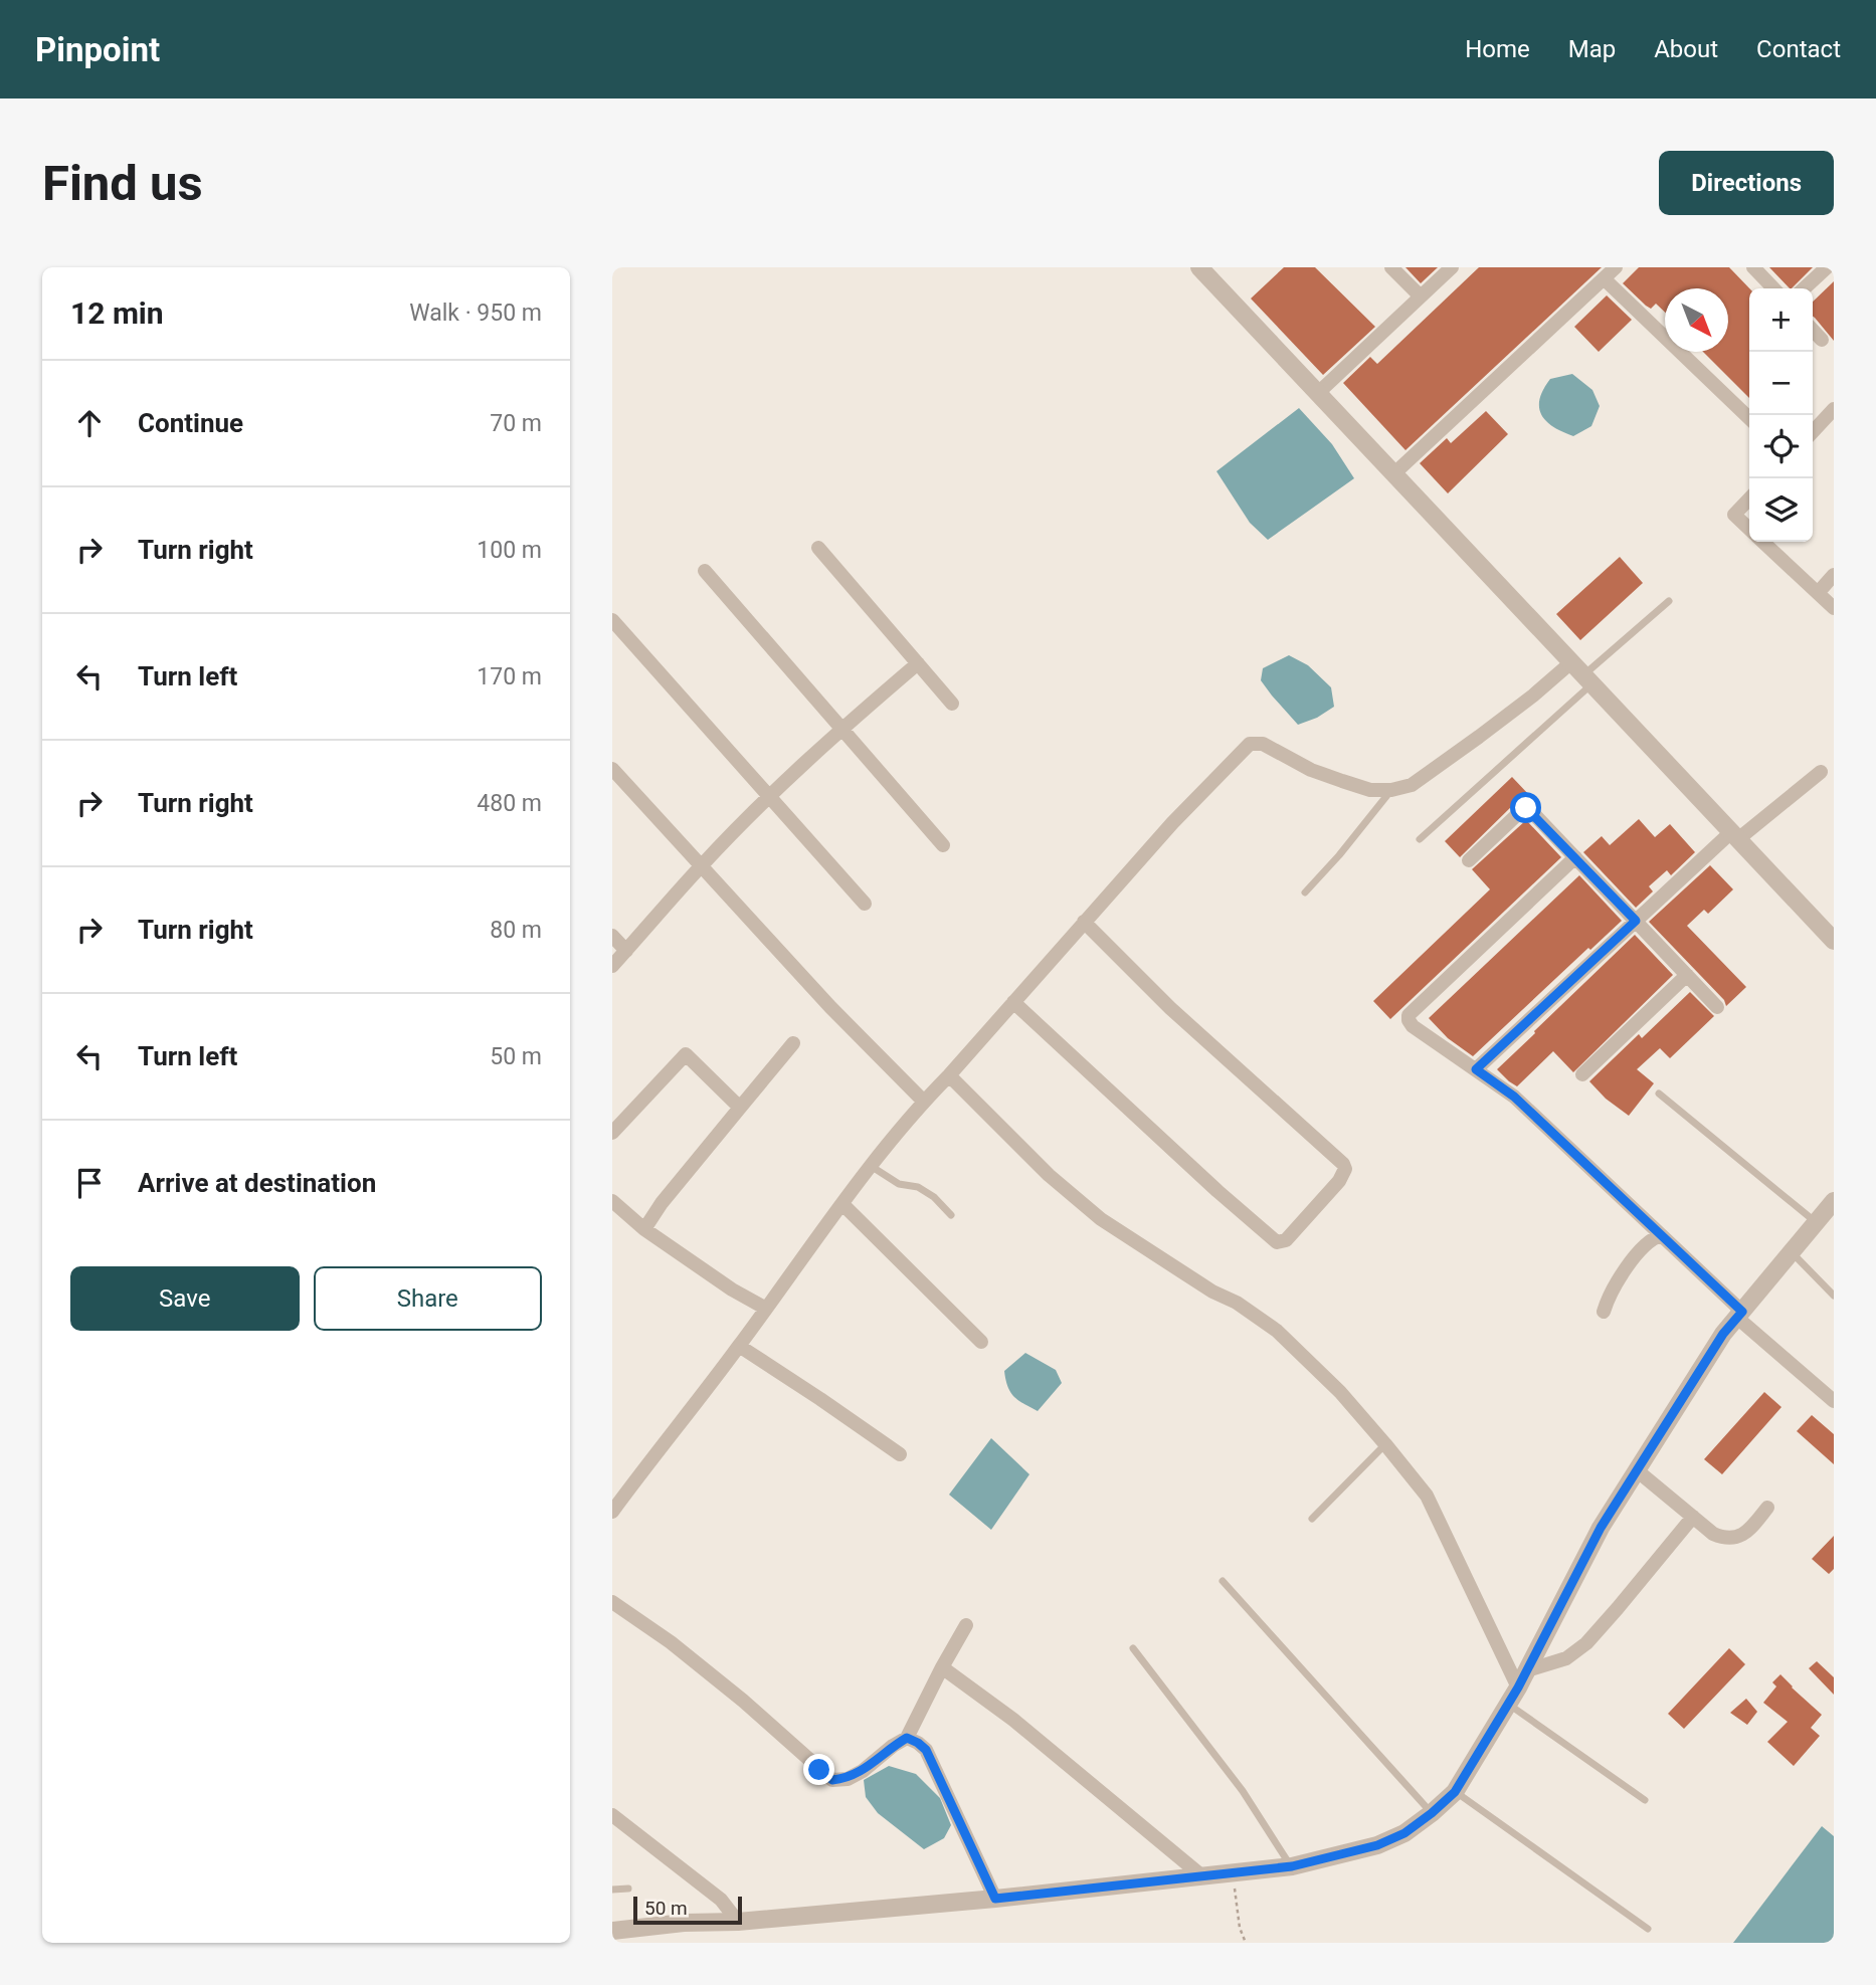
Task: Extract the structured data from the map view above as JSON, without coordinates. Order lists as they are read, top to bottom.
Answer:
{
  "scale_bar": "50 m",
  "north": "bottom right",
  "page": {
    "header": "Pinpoint",
    "nav": [
      "Home",
      "Map",
      "About",
      "Contact"
    ],
    "buttons": [
      "Directions",
      ["Save", "Share"]
    ],
    "title": "Find us",
    "heading": ["12 min", "Walk · 950 m"],
    "map_buttons": ["+", "−"],
    "list": [
      ["Continue", "70 m"],
      ["Turn right", "100 m"],
      ["Turn left", "170 m"],
      ["Turn right", "480 m"],
      ["Turn right", "80 m"],
      ["Turn left", "50 m"],
      "Arrive at destination"
    ],
    "scale": "50 m"
  }
}
